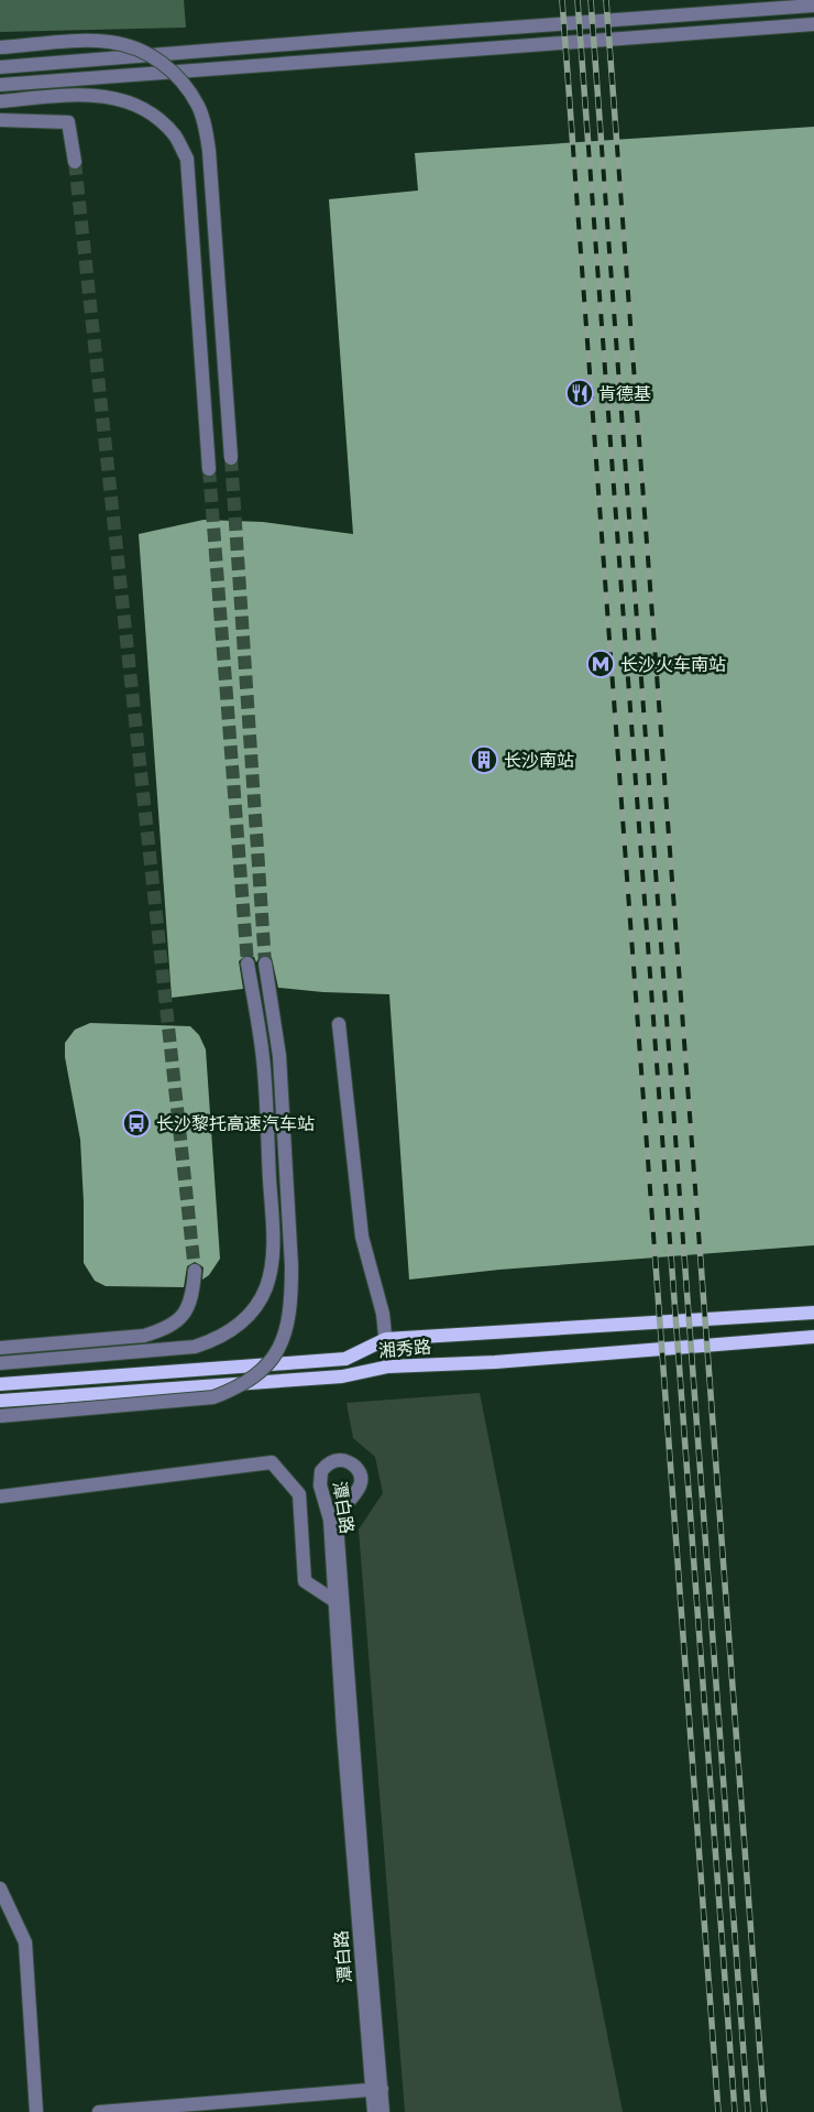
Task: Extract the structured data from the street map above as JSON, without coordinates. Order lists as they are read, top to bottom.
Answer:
{
  "streets": {
    "main road": ["湘秀路"],
    "street": ["潭白路"]
  },
  "places": {
    "restaurant": ["肯德基"],
    "metro station": ["长沙火车南站"],
    "building": ["长沙南站"],
    "bus stop": ["长沙黎托高速汽车站"]
  }
}
